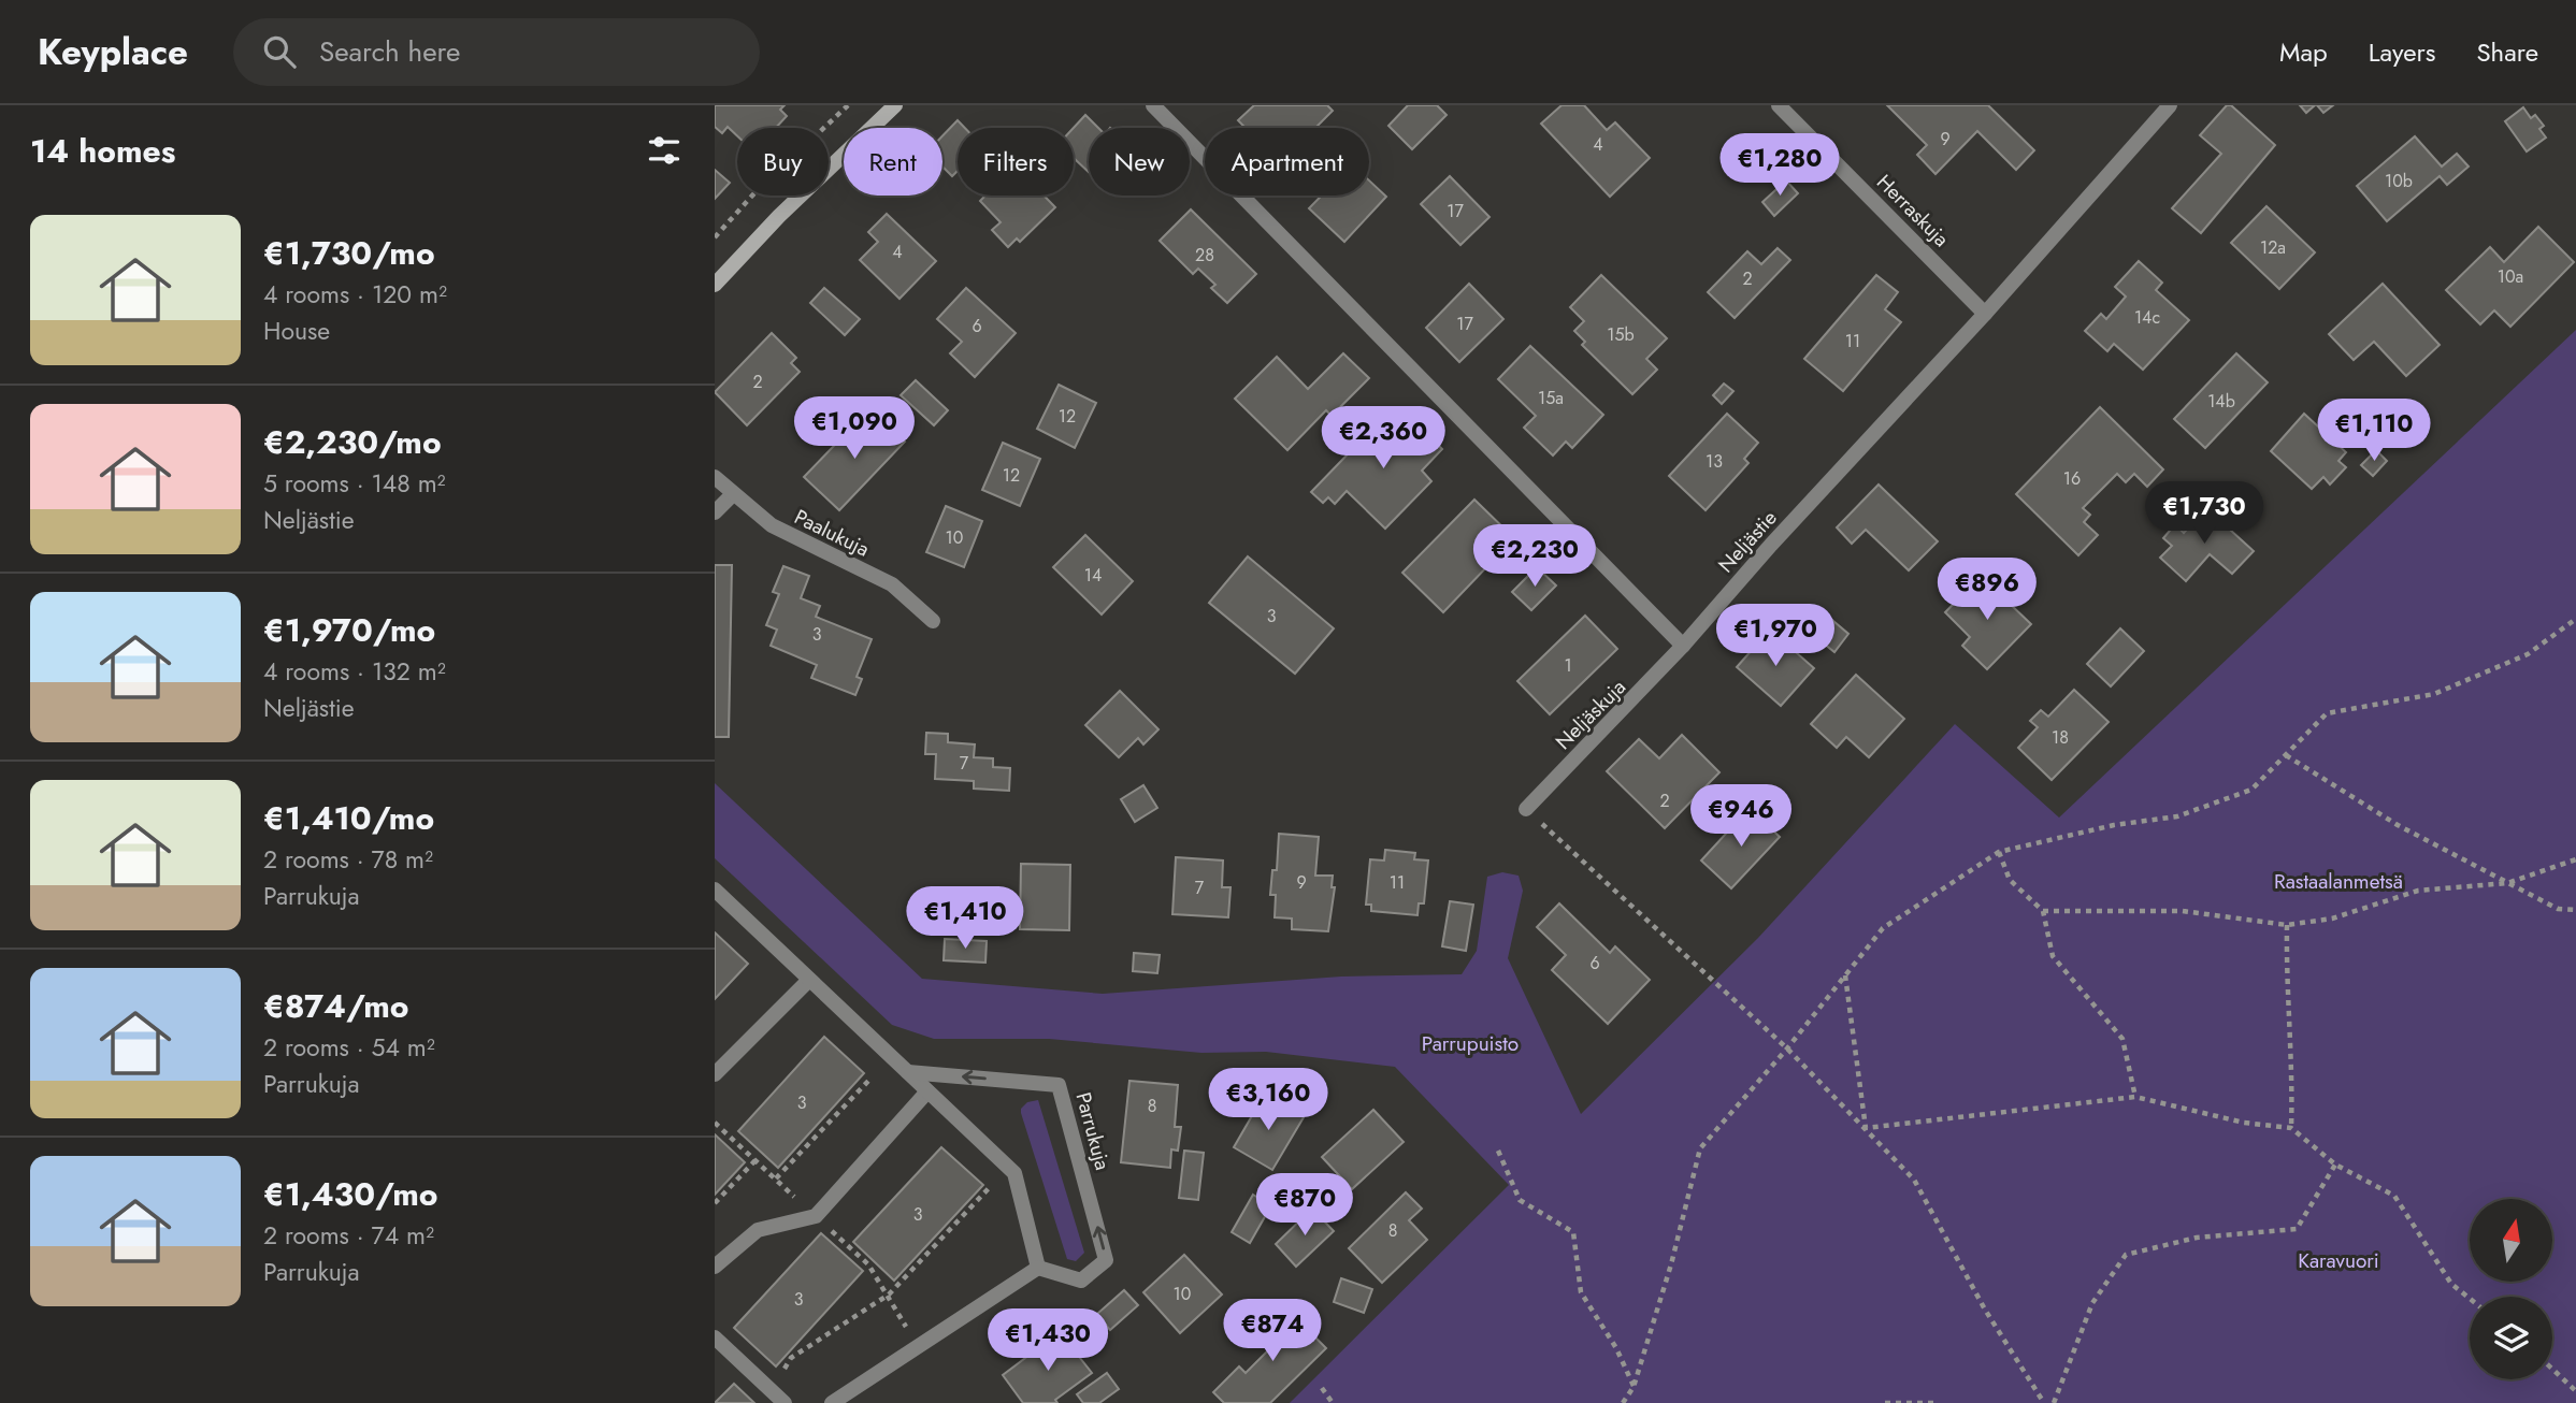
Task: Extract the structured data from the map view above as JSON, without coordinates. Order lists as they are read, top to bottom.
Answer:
{
  "streets": {
    "street": [
      "Herraskuja",
      "Paalukuja",
      "Neljästie",
      "Neljäskuja",
      "Parrukuja"
    ]
  },
  "crossings": [
    ["Herraskuja", "Neljästie"],
    ["Neljästie", "Neljäskuja"]
  ],
  "parks": ["Rastaalanmetsä", "Parrupuisto", "Karavuori"],
  "house_numbers": [
    "9",
    "4",
    "10b",
    "17",
    "12a",
    "4",
    "28",
    "10a",
    "2",
    "14c",
    "17",
    "6",
    "15b",
    "11",
    "2",
    "15a",
    "14b",
    "12",
    "13",
    "12",
    "16",
    "10",
    "14",
    "3",
    "3",
    "1",
    "18",
    "7",
    "2",
    "9",
    "11",
    "7",
    "6",
    "3",
    "8",
    "3",
    "8",
    "10",
    "3"
  ],
  "north": "top",
  "page": {
    "header": "Keyplace",
    "search": "Search here",
    "nav": ["Map", "Layers", "Share"],
    "heading": "14 homes",
    "chip": [
      "Buy",
      "Rent",
      "Filters",
      "New",
      "Apartment"
    ],
    "price": [
      "€1,280",
      "€1,090",
      "€1,110",
      "€2,360",
      "€1,730",
      "€2,230",
      "€896",
      "€1,970",
      "€946",
      "€1,410",
      "€3,160",
      "€870",
      "€874",
      "€1,430"
    ],
    "list": [
      {
        "name": "€1,730/mo",
        "note": "4 rooms · 120 m² · House"
      },
      {
        "name": "€2,230/mo",
        "note": "5 rooms · 148 m² · Neljästie"
      },
      {
        "name": "€1,970/mo",
        "note": "4 rooms · 132 m² · Neljästie"
      },
      {
        "name": "€1,410/mo",
        "note": "2 rooms · 78 m² · Parrukuja"
      },
      {
        "name": "€874/mo",
        "note": "2 rooms · 54 m² · Parrukuja"
      },
      {
        "name": "€1,430/mo",
        "note": "2 rooms · 74 m² · Parrukuja"
      }
    ]
  }
}
